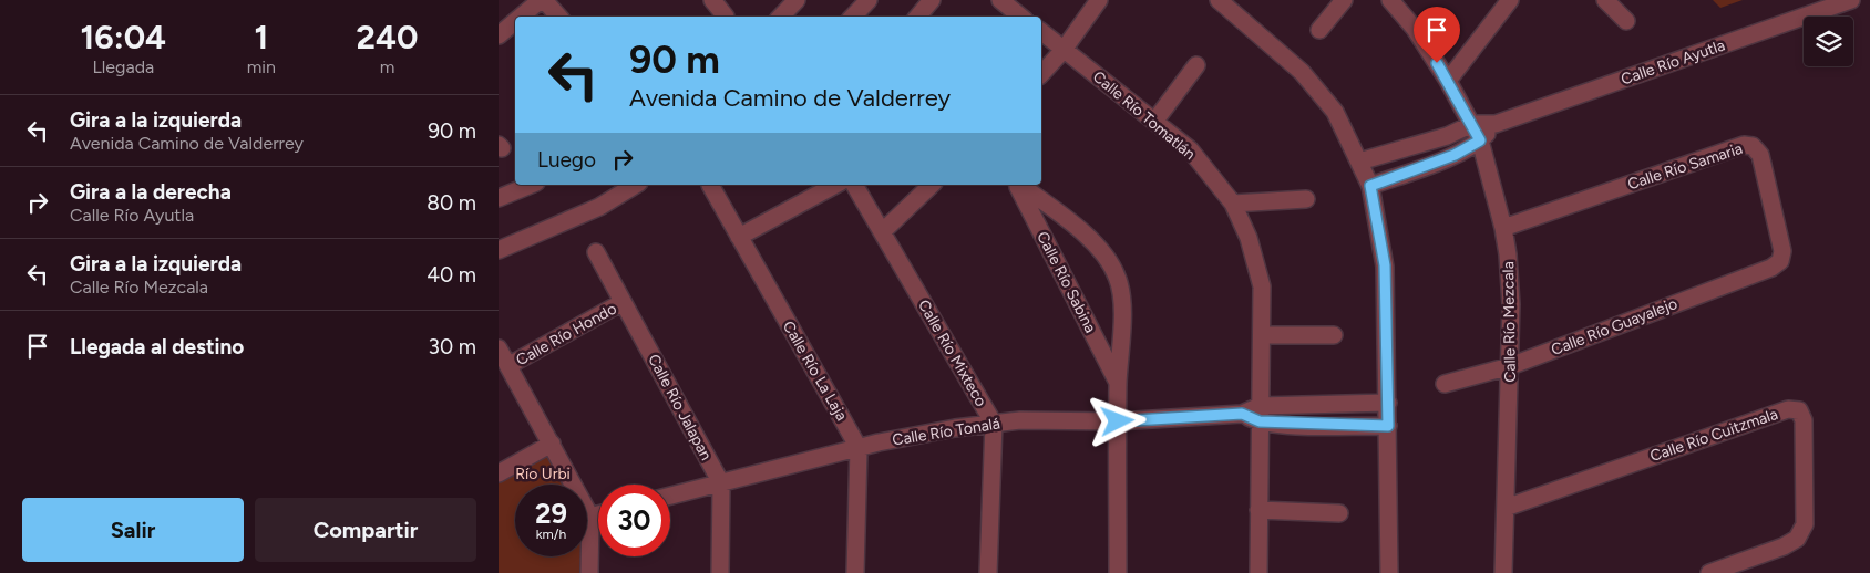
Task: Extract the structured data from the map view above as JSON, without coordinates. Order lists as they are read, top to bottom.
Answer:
{
  "streets": {
    "street": [
      "Calle Río Ayutla",
      "Calle Río Tomatlán",
      "Calle Río Samaria",
      "Calle Río Sabina",
      "Calle Río Mezcala",
      "Calle Río Guayalejo",
      "Calle Río Hondo",
      "Calle Río Mixteco",
      "Calle Río La Laja",
      "Calle Río Jalapan",
      "Calle Río Tonalá",
      "Calle Río Cuitzmala"
    ]
  },
  "crossings": [
    ["Calle Río Ayutla", "Calle Río Mezcala"],
    ["Calle Río Tomatlán", "Calle Río Tonalá"],
    ["Calle Río Samaria", "Calle Río Mezcala"],
    ["Calle Río Samaria", "Calle Río Guayalejo"],
    ["Calle Río Sabina", "Calle Río Tonalá"],
    ["Calle Río Mezcala", "Calle Río Guayalejo"],
    ["Calle Río Mezcala", "Calle Río Cuitzmala"],
    ["Calle Río Hondo", "Calle Río Jalapan"],
    ["Calle Río Mixteco", "Calle Río Tonalá"],
    ["Calle Río La Laja", "Calle Río Tonalá"],
    ["Calle Río Jalapan", "Calle Río Tonalá"]
  ],
  "parks": ["Río Urbi"],
  "page": {
    "eta": [
      "16:04",
      "Llegada",
      "1",
      "min",
      "240",
      "m"
    ],
    "turn": ["90 m", "Avenida Camino de Valderrey"],
    "list": [
      {
        "name": "Gira a la izquierda",
        "note": "Avenida Camino de Valderrey",
        "value": "90 m"
      },
      {
        "name": "Gira a la derecha",
        "note": "Calle Río Ayutla",
        "value": "80 m"
      },
      {
        "name": "Gira a la izquierda",
        "note": "Calle Río Mezcala",
        "value": "40 m"
      },
      {
        "name": "Llegada al destino",
        "value": "30 m"
      }
    ],
    "then": "Luego",
    "speed": "29 km/h",
    "limit": "30",
    "buttons": ["Salir", "Compartir"]
  }
}
